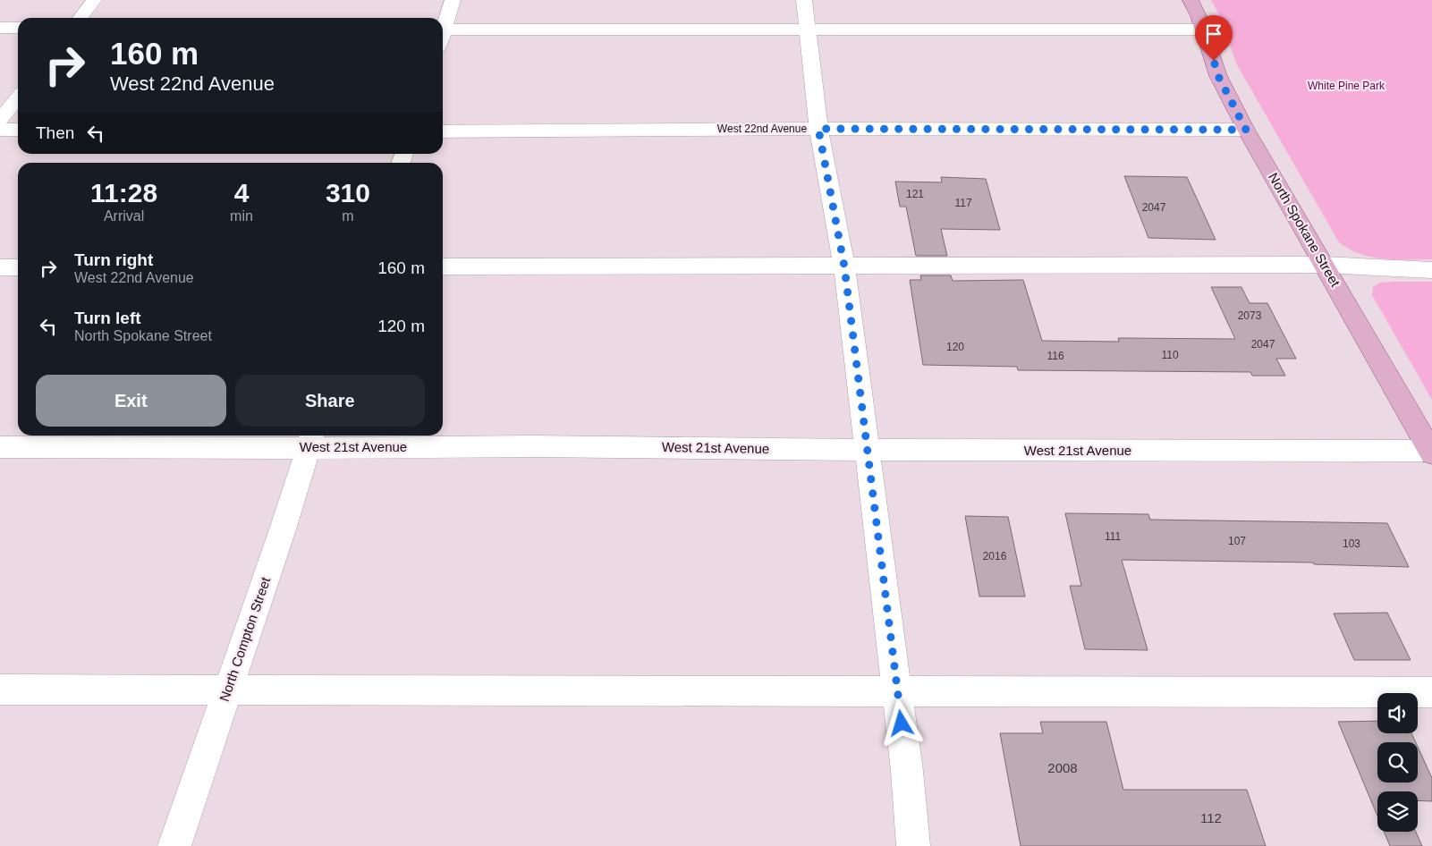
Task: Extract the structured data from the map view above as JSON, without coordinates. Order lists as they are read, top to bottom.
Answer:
{
  "streets": {
    "main road": ["North Spokane Street"],
    "street": ["West 22nd Avenue", "West 21st Avenue", "North Compton Street"]
  },
  "crossings": [
    ["West 22nd Avenue", "North Spokane Street"],
    ["North Spokane Street", "West 21st Avenue"],
    ["West 21st Avenue", "North Compton Street"]
  ],
  "parks": ["White Pine Park"],
  "house_numbers": [
    "121",
    "117",
    "2047",
    "2073",
    "2047",
    "120",
    "110",
    "116",
    "111",
    "107",
    "103",
    "2016",
    "2008",
    "112"
  ],
  "page": {
    "turn": ["160 m", "West 22nd Avenue"],
    "then": "Then",
    "eta": [
      "11:28",
      "Arrival",
      "4",
      "min",
      "310",
      "m"
    ],
    "list": [
      {
        "name": "Turn right",
        "note": "West 22nd Avenue",
        "value": "160 m"
      },
      {
        "name": "Turn left",
        "note": "North Spokane Street",
        "value": "120 m"
      }
    ],
    "buttons": ["Exit", "Share"]
  }
}
